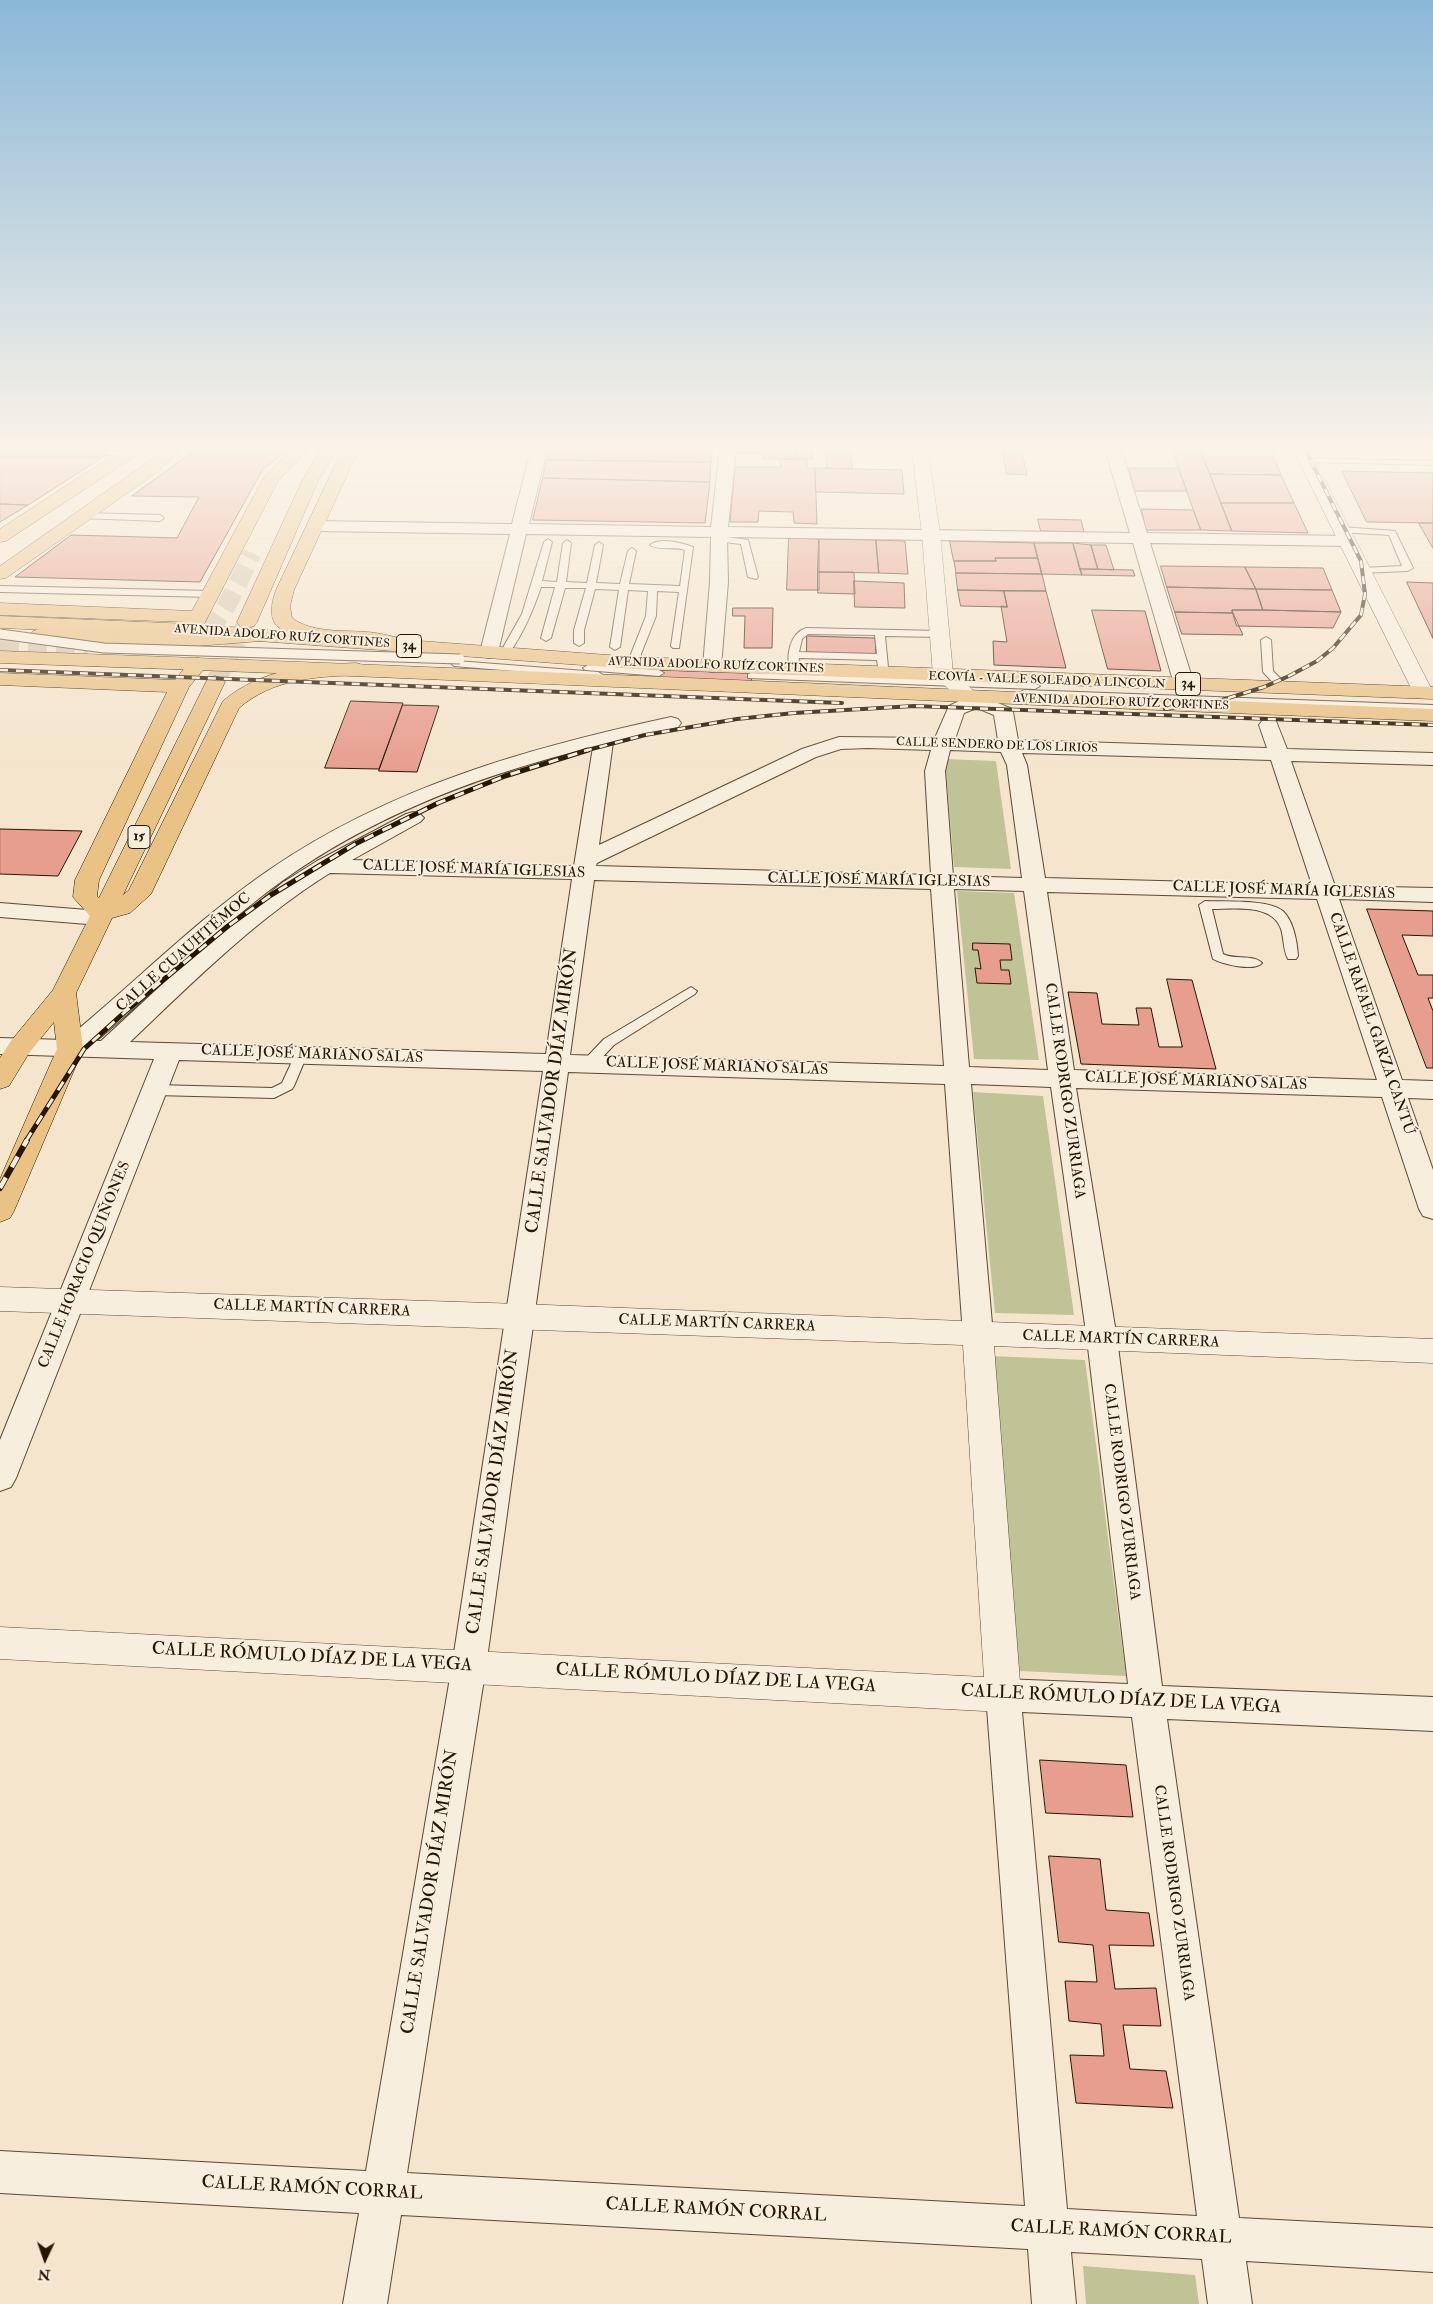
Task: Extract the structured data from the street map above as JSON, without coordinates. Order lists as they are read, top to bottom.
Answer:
{
  "streets": {
    "main road": ["AVENIDA ADOLFO RUÍZ CORTINES", "34", "15"],
    "street": [
      "CALLE SENDERO DE LOS LIRIOS",
      "CALLE JOSÉ MARÍA IGLESIAS",
      "CALLE CUAUHTÉMOC",
      "CALLE RAFAEL GARZA CANTÚ",
      "CALLE JOSÉ MARIANO SALAS",
      "CALLE SALVADOR DÍAZ MIRÓN",
      "CALLE RODRIGO ZURRIAGA",
      "CALLE HORACIO QUIÑONES",
      "CALLE MARTÍN CARRERA",
      "CALLE RÓMULO DÍAZ DE LA VEGA",
      "CALLE RAMÓN CORRAL"
    ],
    "lane": ["ECOVÍA - VALLE SOLEADO A LINCOLN"]
  },
  "crossings": [
    ["AVENIDA ADOLFO RUÍZ CORTINES", "ECOVÍA - VALLE SOLEADO A LINCOLN"],
    ["AVENIDA ADOLFO RUÍZ CORTINES", "CALLE RODRIGO ZURRIAGA"],
    ["ECOVÍA - VALLE SOLEADO A LINCOLN", "CALLE RODRIGO ZURRIAGA"],
    ["CALLE SENDERO DE LOS LIRIOS", "CALLE JOSÉ MARÍA IGLESIAS"],
    ["CALLE SENDERO DE LOS LIRIOS", "CALLE RAFAEL GARZA CANTÚ"],
    ["CALLE SENDERO DE LOS LIRIOS", "CALLE SALVADOR DÍAZ MIRÓN"],
    ["CALLE SENDERO DE LOS LIRIOS", "CALLE RODRIGO ZURRIAGA"],
    ["15", "CALLE JOSÉ MARIANO SALAS"],
    ["CALLE JOSÉ MARÍA IGLESIAS", "CALLE CUAUHTÉMOC"],
    ["CALLE JOSÉ MARÍA IGLESIAS", "CALLE RAFAEL GARZA CANTÚ"],
    ["CALLE JOSÉ MARÍA IGLESIAS", "CALLE SALVADOR DÍAZ MIRÓN"],
    ["CALLE JOSÉ MARÍA IGLESIAS", "CALLE RODRIGO ZURRIAGA"],
    ["CALLE CUAUHTÉMOC", "CALLE JOSÉ MARIANO SALAS"],
    ["CALLE CUAUHTÉMOC", "CALLE SALVADOR DÍAZ MIRÓN"],
    ["CALLE RAFAEL GARZA CANTÚ", "CALLE JOSÉ MARIANO SALAS"],
    ["CALLE JOSÉ MARIANO SALAS", "CALLE SALVADOR DÍAZ MIRÓN"],
    ["CALLE JOSÉ MARIANO SALAS", "CALLE RODRIGO ZURRIAGA"],
    ["CALLE JOSÉ MARIANO SALAS", "CALLE HORACIO QUIÑONES"],
    ["CALLE SALVADOR DÍAZ MIRÓN", "CALLE MARTÍN CARRERA"],
    ["CALLE SALVADOR DÍAZ MIRÓN", "CALLE RÓMULO DÍAZ DE LA VEGA"],
    ["CALLE SALVADOR DÍAZ MIRÓN", "CALLE RAMÓN CORRAL"],
    ["CALLE RODRIGO ZURRIAGA", "CALLE MARTÍN CARRERA"],
    ["CALLE RODRIGO ZURRIAGA", "CALLE RÓMULO DÍAZ DE LA VEGA"],
    ["CALLE RODRIGO ZURRIAGA", "CALLE RAMÓN CORRAL"],
    ["CALLE HORACIO QUIÑONES", "CALLE MARTÍN CARRERA"]
  ],
  "north": "bottom"
}
